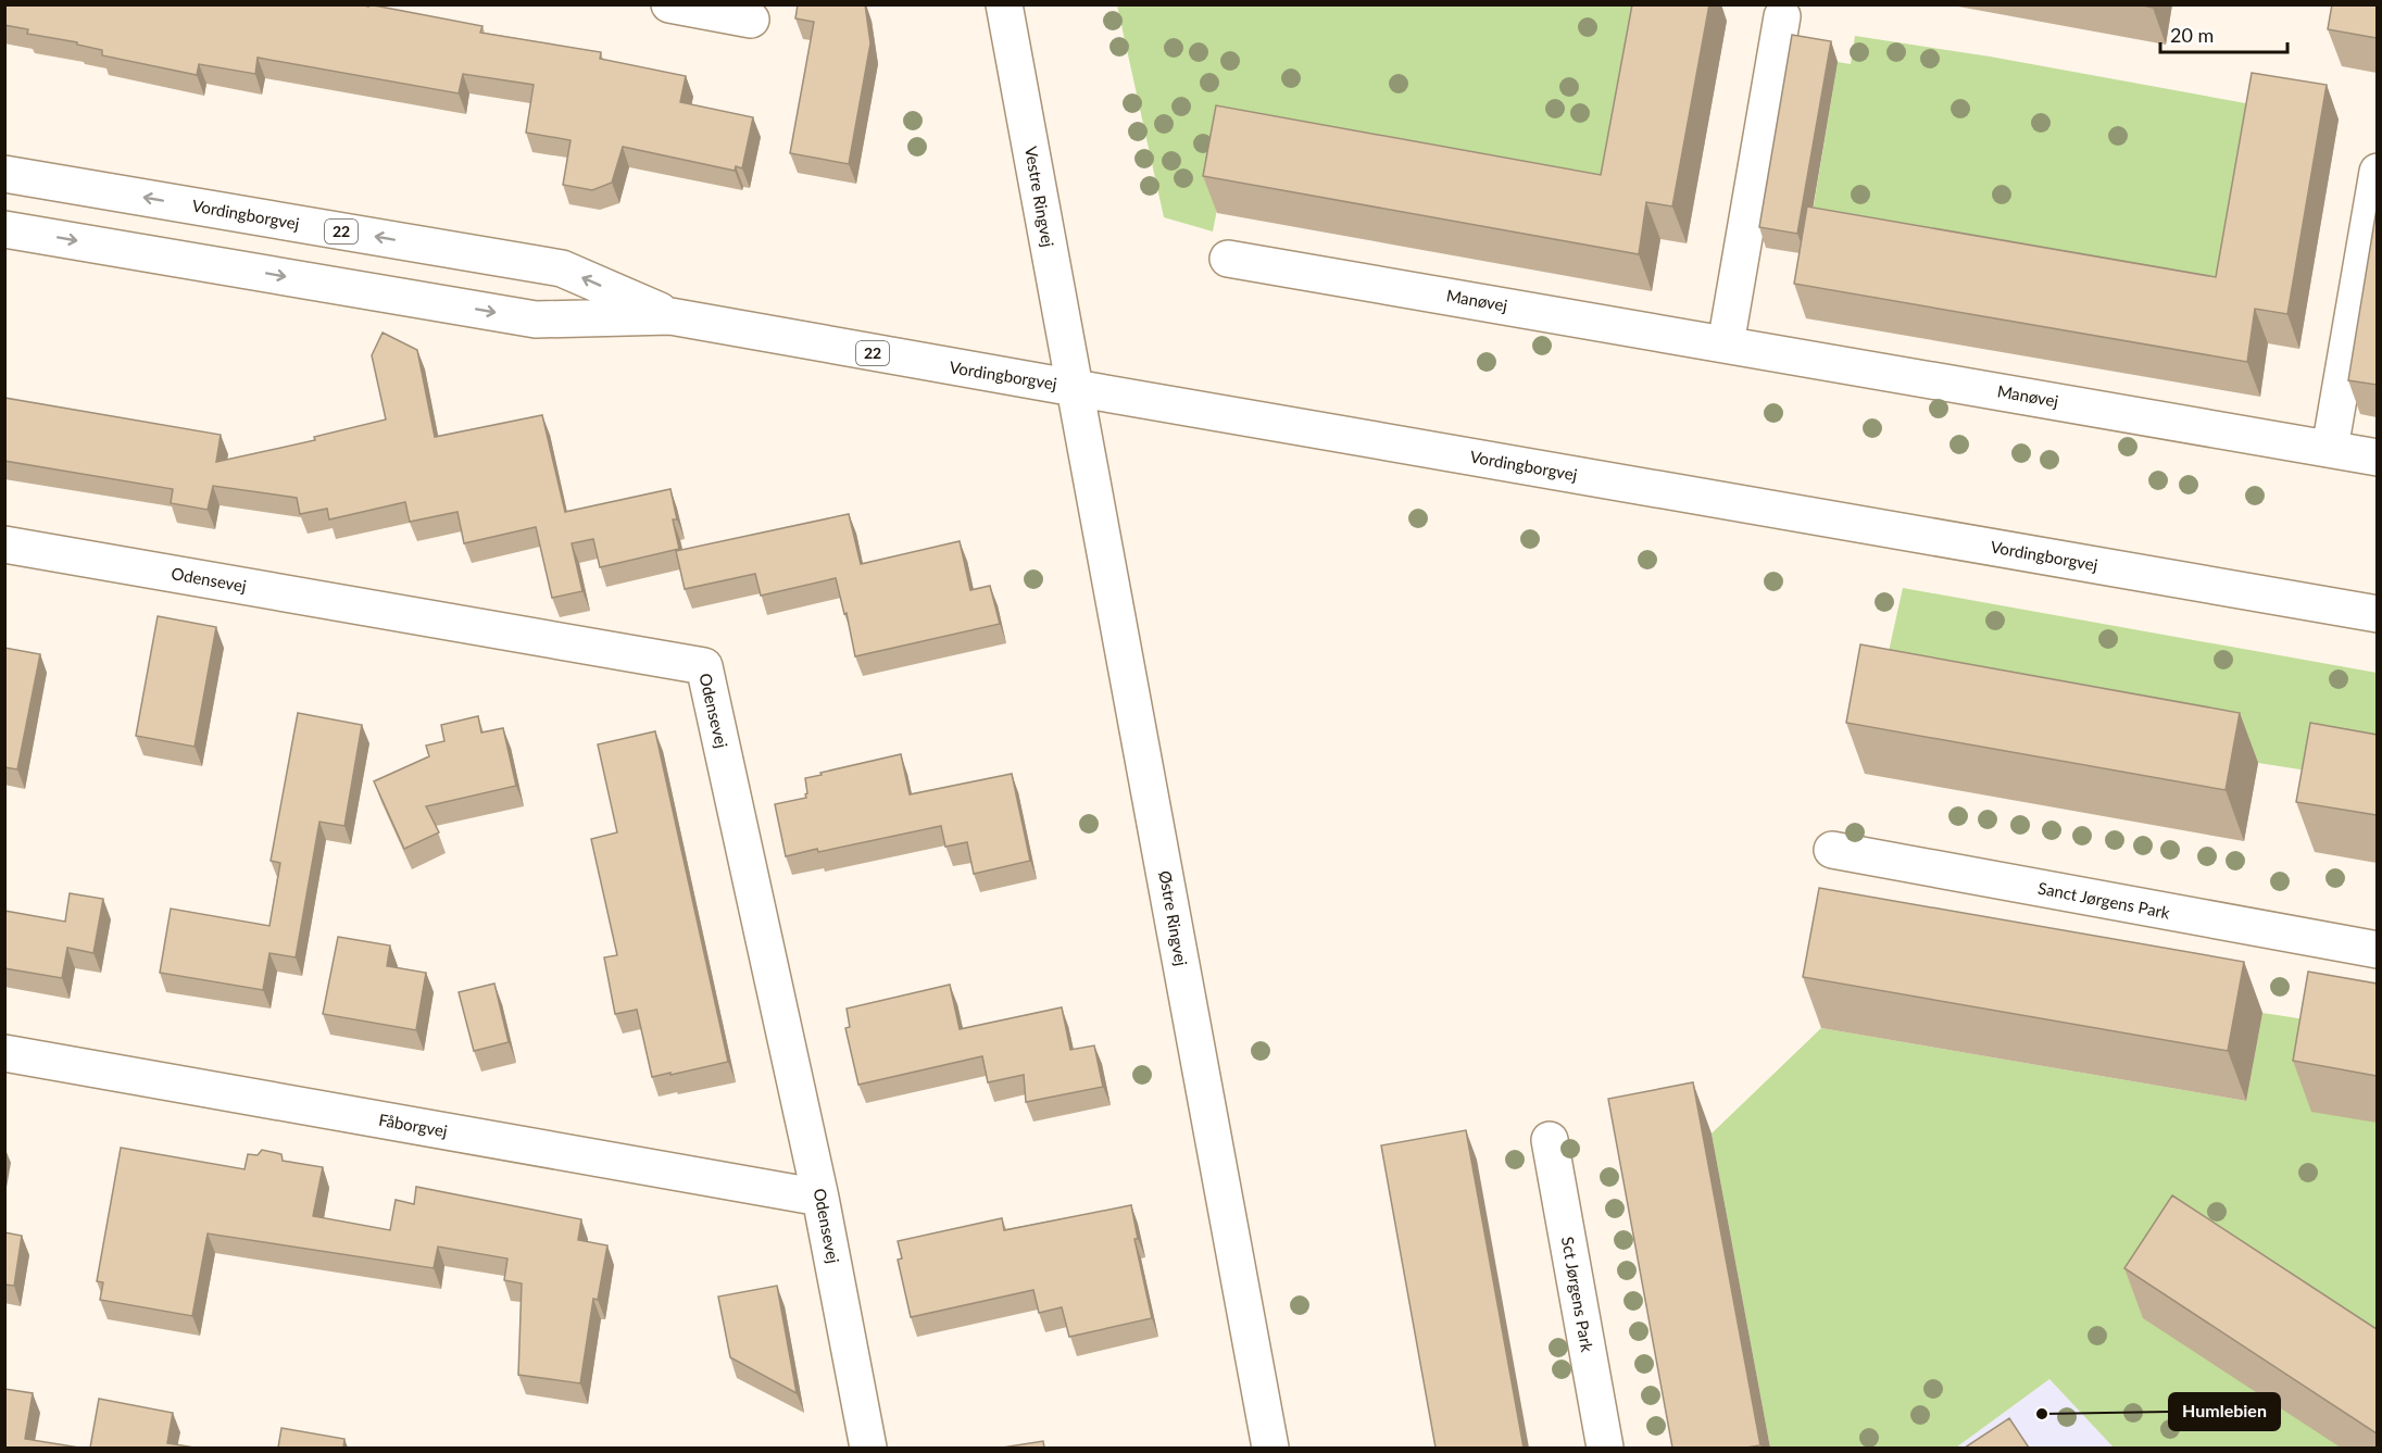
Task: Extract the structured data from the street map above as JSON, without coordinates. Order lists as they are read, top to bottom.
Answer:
{
  "streets": {
    "street": [
      "Vestre Ringvej",
      "Vordingborgvej",
      "22",
      "Manøvej",
      "Odensevej",
      "Sanct Jørgens Park",
      "Østre Ringvej",
      "Fåborgvej",
      "Sct Jørgens Park"
    ]
  },
  "crossings": [
    ["Vestre Ringvej", "Vordingborgvej"],
    ["Vestre Ringvej", "Østre Ringvej"],
    ["Vordingborgvej", "Østre Ringvej"],
    ["Odensevej", "Fåborgvej"]
  ],
  "places": ["Humlebien"],
  "scale_bar": "20 m"
}
